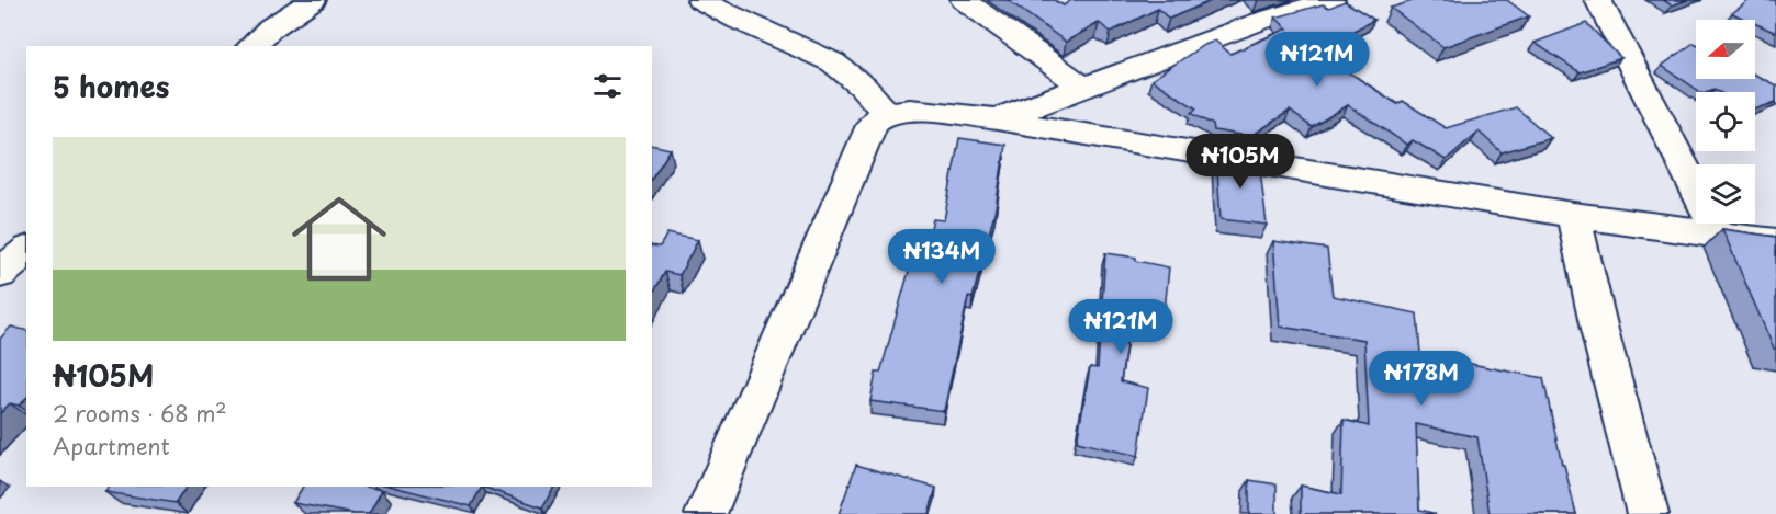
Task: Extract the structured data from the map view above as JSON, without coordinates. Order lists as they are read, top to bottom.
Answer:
{
  "north": "left",
  "page": {
    "price": [
      "₦121M",
      "₦105M",
      "₦134M",
      "₦121M",
      "₦178M"
    ],
    "heading": "5 homes",
    "list": [
      {
        "name": "₦105M",
        "note": "2 rooms · 68 m² · Apartment"
      }
    ]
  }
}
